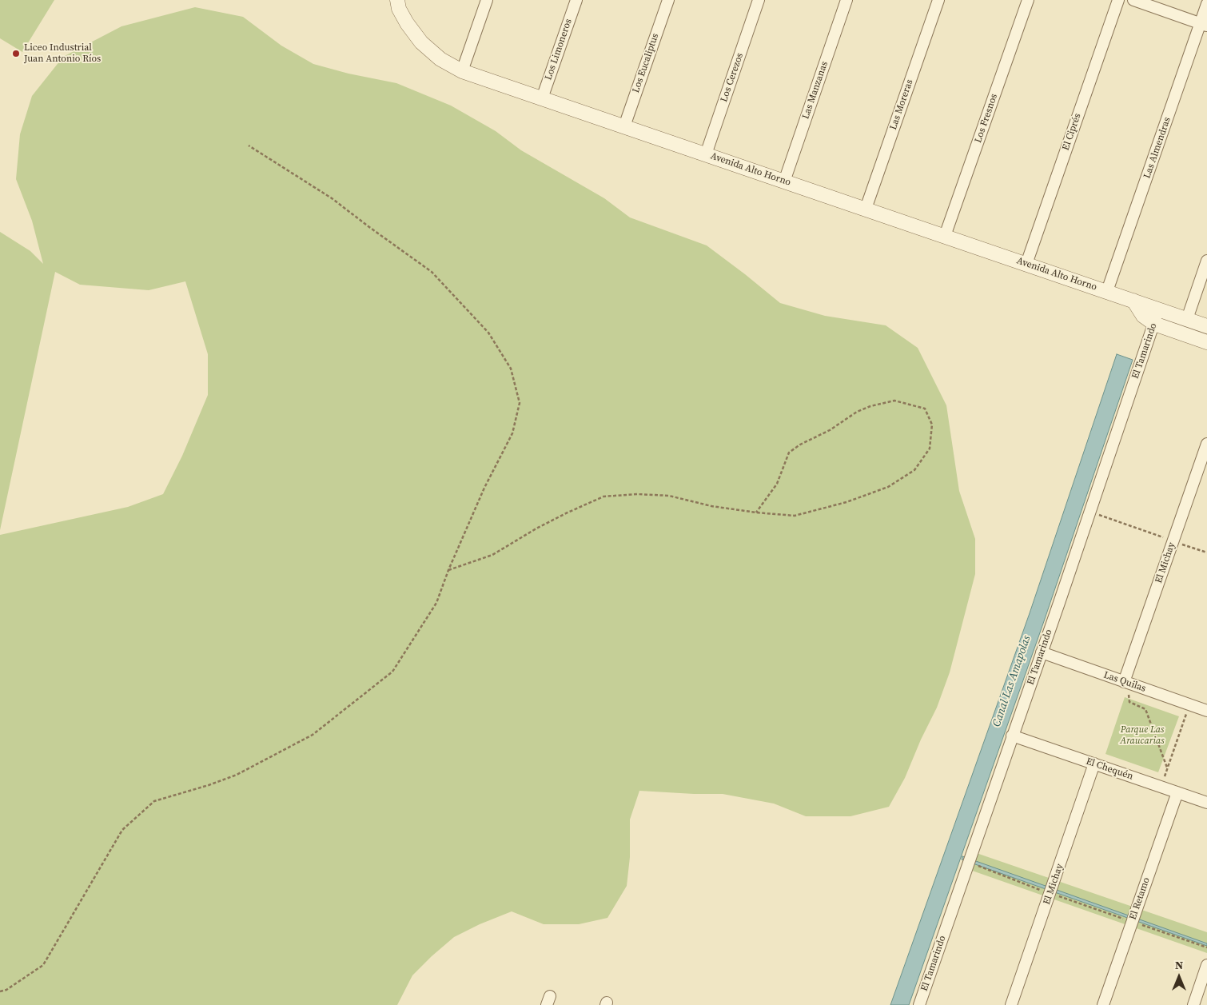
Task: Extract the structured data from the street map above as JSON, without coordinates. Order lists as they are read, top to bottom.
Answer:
{
  "streets": {
    "street": [
      "Los Limoneros",
      "Los Eucaliptus",
      "Los Cerezos",
      "Las Manzanas",
      "Las Moreras",
      "Los Fresnos",
      "El Ciprés",
      "Las Almendras",
      "Avenida Alto Horno",
      "El Tamarindo",
      "El Michay",
      "Las Quilas",
      "El Chequén",
      "El Retamo"
    ]
  },
  "crossings": [
    ["Los Limoneros", "Avenida Alto Horno"],
    ["Los Eucaliptus", "Avenida Alto Horno"],
    ["Los Cerezos", "Avenida Alto Horno"],
    ["Las Manzanas", "Avenida Alto Horno"],
    ["Las Moreras", "Avenida Alto Horno"],
    ["Los Fresnos", "Avenida Alto Horno"],
    ["El Ciprés", "Avenida Alto Horno"],
    ["Las Almendras", "Avenida Alto Horno"],
    ["Avenida Alto Horno", "El Tamarindo"],
    ["El Tamarindo", "Las Quilas"],
    ["El Tamarindo", "El Chequén"],
    ["El Michay", "Las Quilas"],
    ["El Michay", "El Chequén"],
    ["El Chequén", "El Retamo"]
  ],
  "water": ["Canal Las Amapolas"],
  "parks": ["Parque Las Araucarias"],
  "places": ["Liceo Industrial Juan Antonio Ríos"],
  "north": "top"
}
